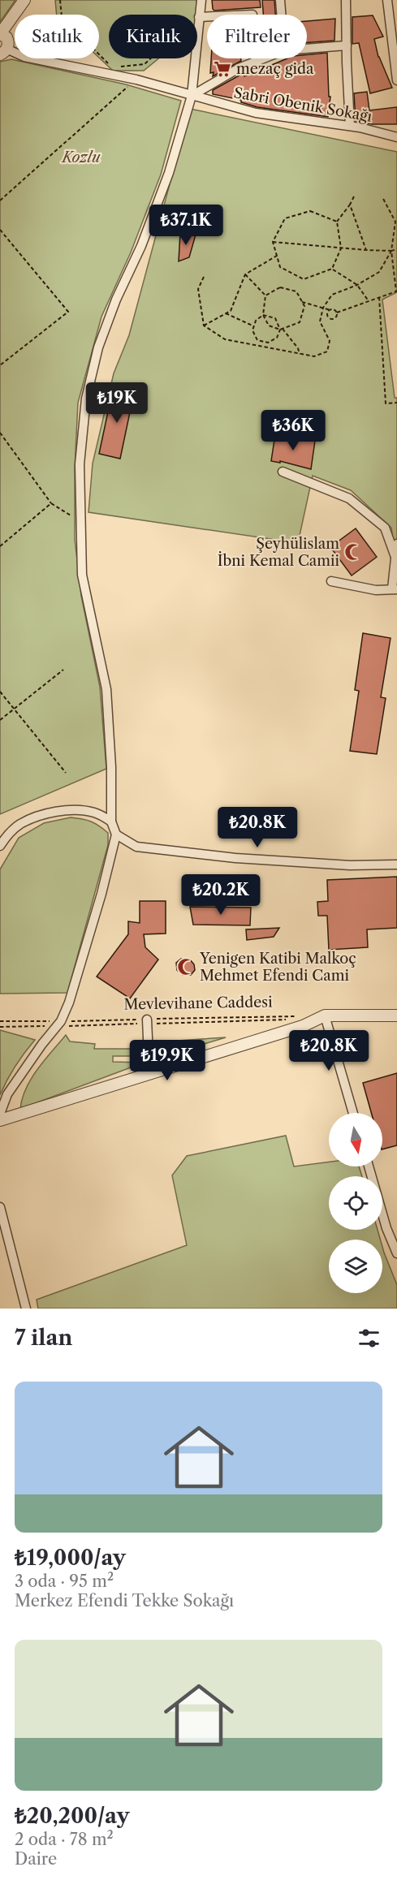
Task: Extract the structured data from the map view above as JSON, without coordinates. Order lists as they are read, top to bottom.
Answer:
{
  "streets": {
    "street": ["Sabri Obenik Sokağı"],
    "path": ["Mevlevihane Caddesi"]
  },
  "parks": ["Kozlu"],
  "places": {
    "supermarket": ["mezaç gida"],
    "mosque": ["Şeyhülislam İbni Kemal Camii", "Yenigen Katibi Malkoç Mehmet Efendi Cami"]
  },
  "north": "bottom",
  "page": {
    "chip": ["Satılık", "Kiralık", "Filtreler"],
    "price": [
      "₺37.1K",
      "₺19K",
      "₺36K",
      "₺20.8K",
      "₺20.2K",
      "₺20.8K",
      "₺19.9K"
    ],
    "heading": "7 ilan",
    "list": [
      {
        "name": "₺19,000/ay",
        "note": "3 oda · 95 m² · Merkez Efendi Tekke Sokağı"
      },
      {
        "name": "₺20,200/ay",
        "note": "2 oda · 78 m² · Daire"
      }
    ]
  }
}
